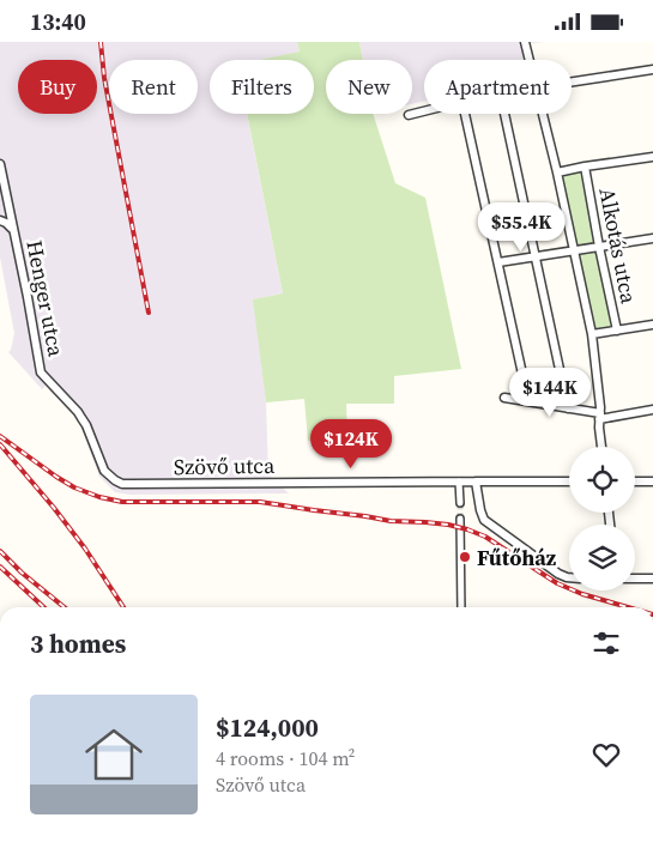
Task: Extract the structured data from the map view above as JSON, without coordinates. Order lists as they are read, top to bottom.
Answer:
{
  "streets": {
    "street": ["Alkotás utca", "Henger utca", "Szövő utca"]
  },
  "crossings": [
    ["Henger utca", "Szövő utca"]
  ],
  "places": ["Fűtőház"],
  "page": {
    "status": "13:40",
    "chip": [
      "Buy",
      "Rent",
      "Filters",
      "New",
      "Apartment"
    ],
    "price": ["$55.4K", "$144K", "$124K"],
    "heading": "3 homes",
    "list": [
      {
        "name": "$124,000",
        "note": "4 rooms · 104 m² · Szövő utca"
      }
    ]
  }
}
